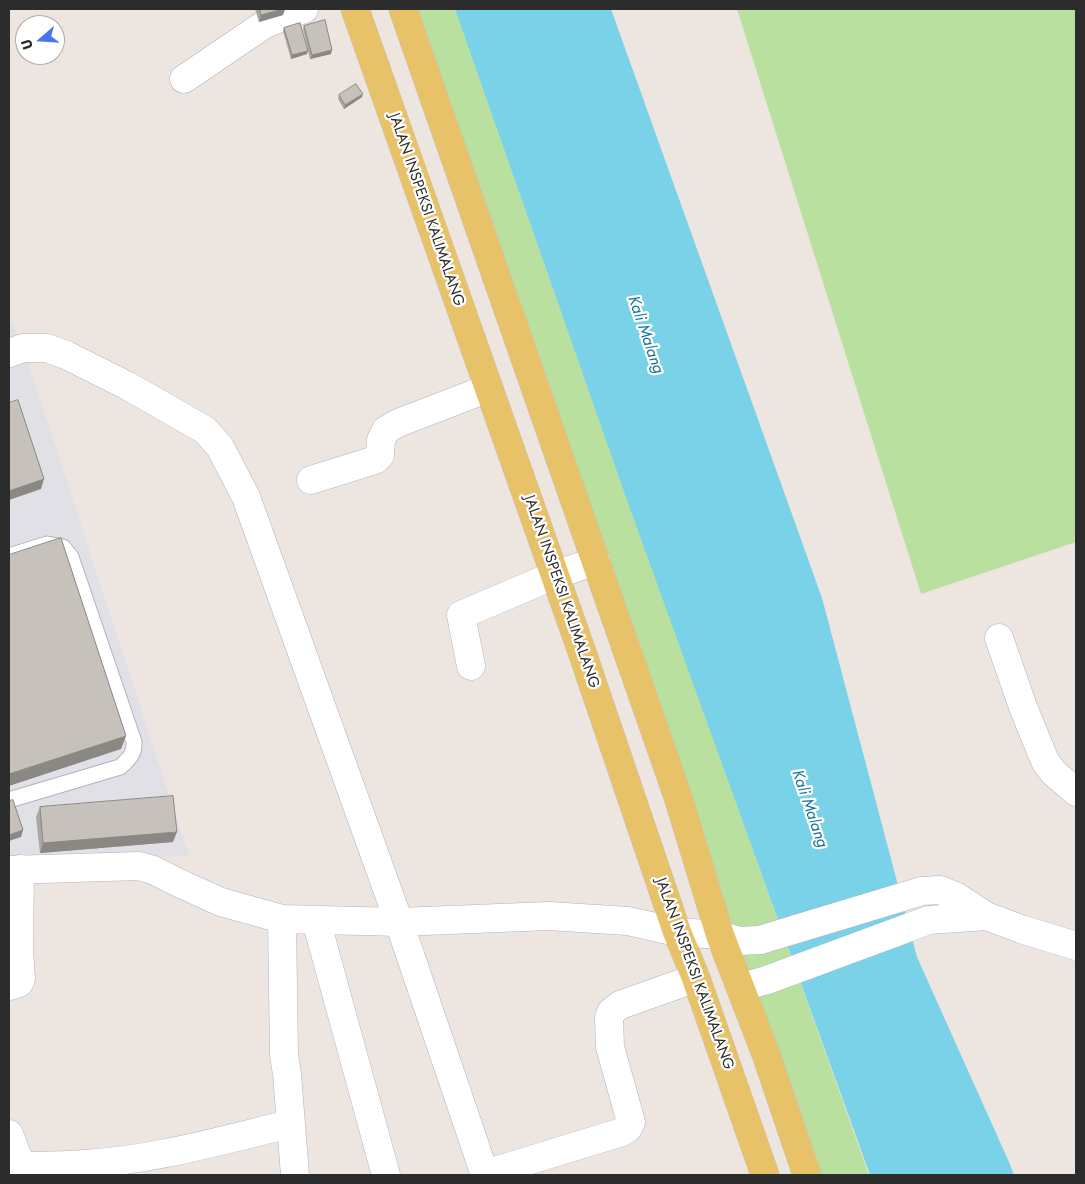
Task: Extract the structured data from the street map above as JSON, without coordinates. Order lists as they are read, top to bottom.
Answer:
{
  "streets": {
    "main road": ["JALAN INSPEKSI KALIMALANG"]
  },
  "water": ["Kali Malang"],
  "north": "left"
}
